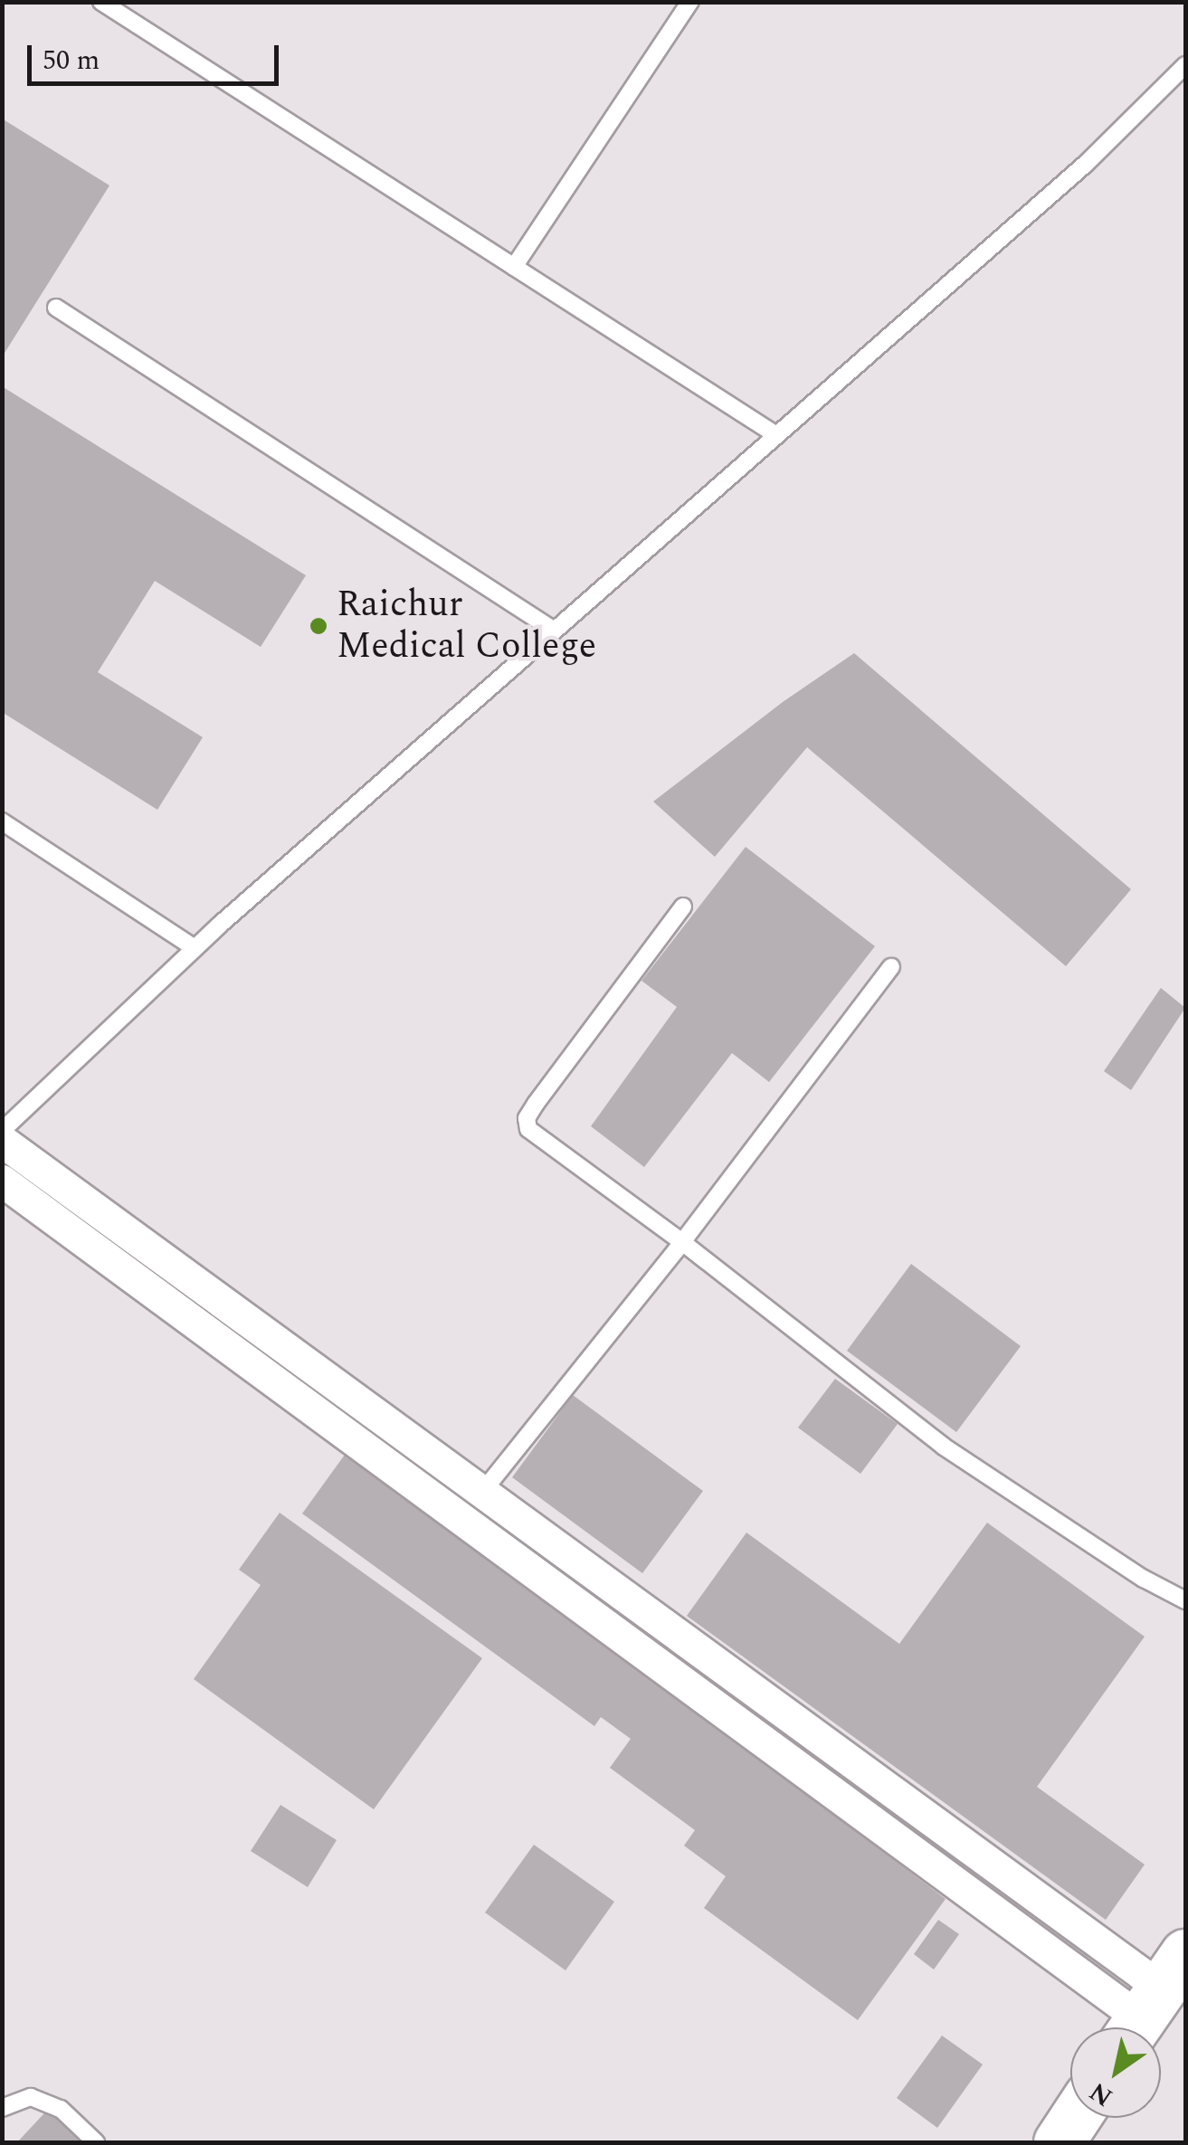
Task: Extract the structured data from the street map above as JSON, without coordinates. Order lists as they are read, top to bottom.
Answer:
{
  "places": ["Raichur Medical College"],
  "scale_bar": "50 m",
  "north": "bottom left"
}
